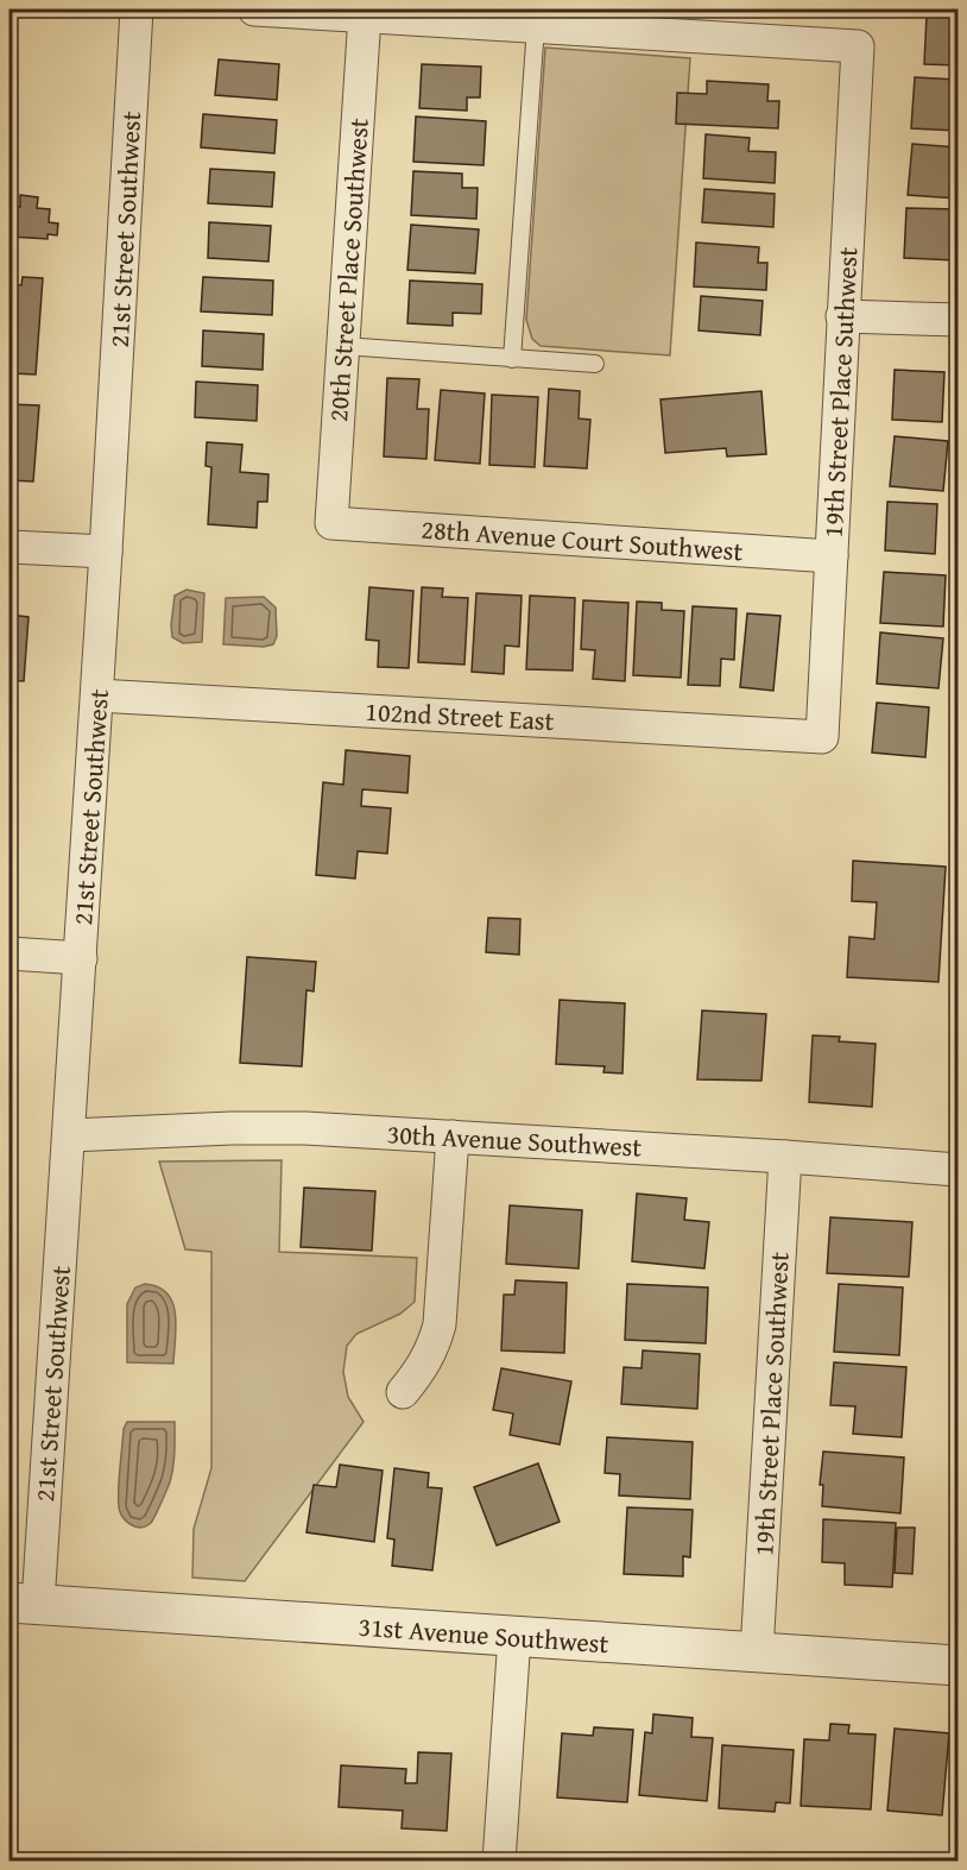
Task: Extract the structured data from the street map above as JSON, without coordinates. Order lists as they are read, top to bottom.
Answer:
{
  "streets": {
    "street": [
      "21st Street Southwest",
      "20th Street Place Southwest",
      "19th Street Place Suthwest",
      "28th Avenue Court Southwest",
      "102nd Street East",
      "30th Avenue Southwest",
      "19th Street Place Southwest",
      "31st Avenue Southwest"
    ]
  },
  "crossings": [
    ["21st Street Southwest", "102nd Street East"],
    ["21st Street Southwest", "30th Avenue Southwest"],
    ["21st Street Southwest", "31st Avenue Southwest"],
    ["20th Street Place Southwest", "28th Avenue Court Southwest"],
    ["19th Street Place Suthwest", "28th Avenue Court Southwest"],
    ["19th Street Place Suthwest", "102nd Street East"],
    ["30th Avenue Southwest", "19th Street Place Southwest"],
    ["19th Street Place Southwest", "31st Avenue Southwest"]
  ]
}
